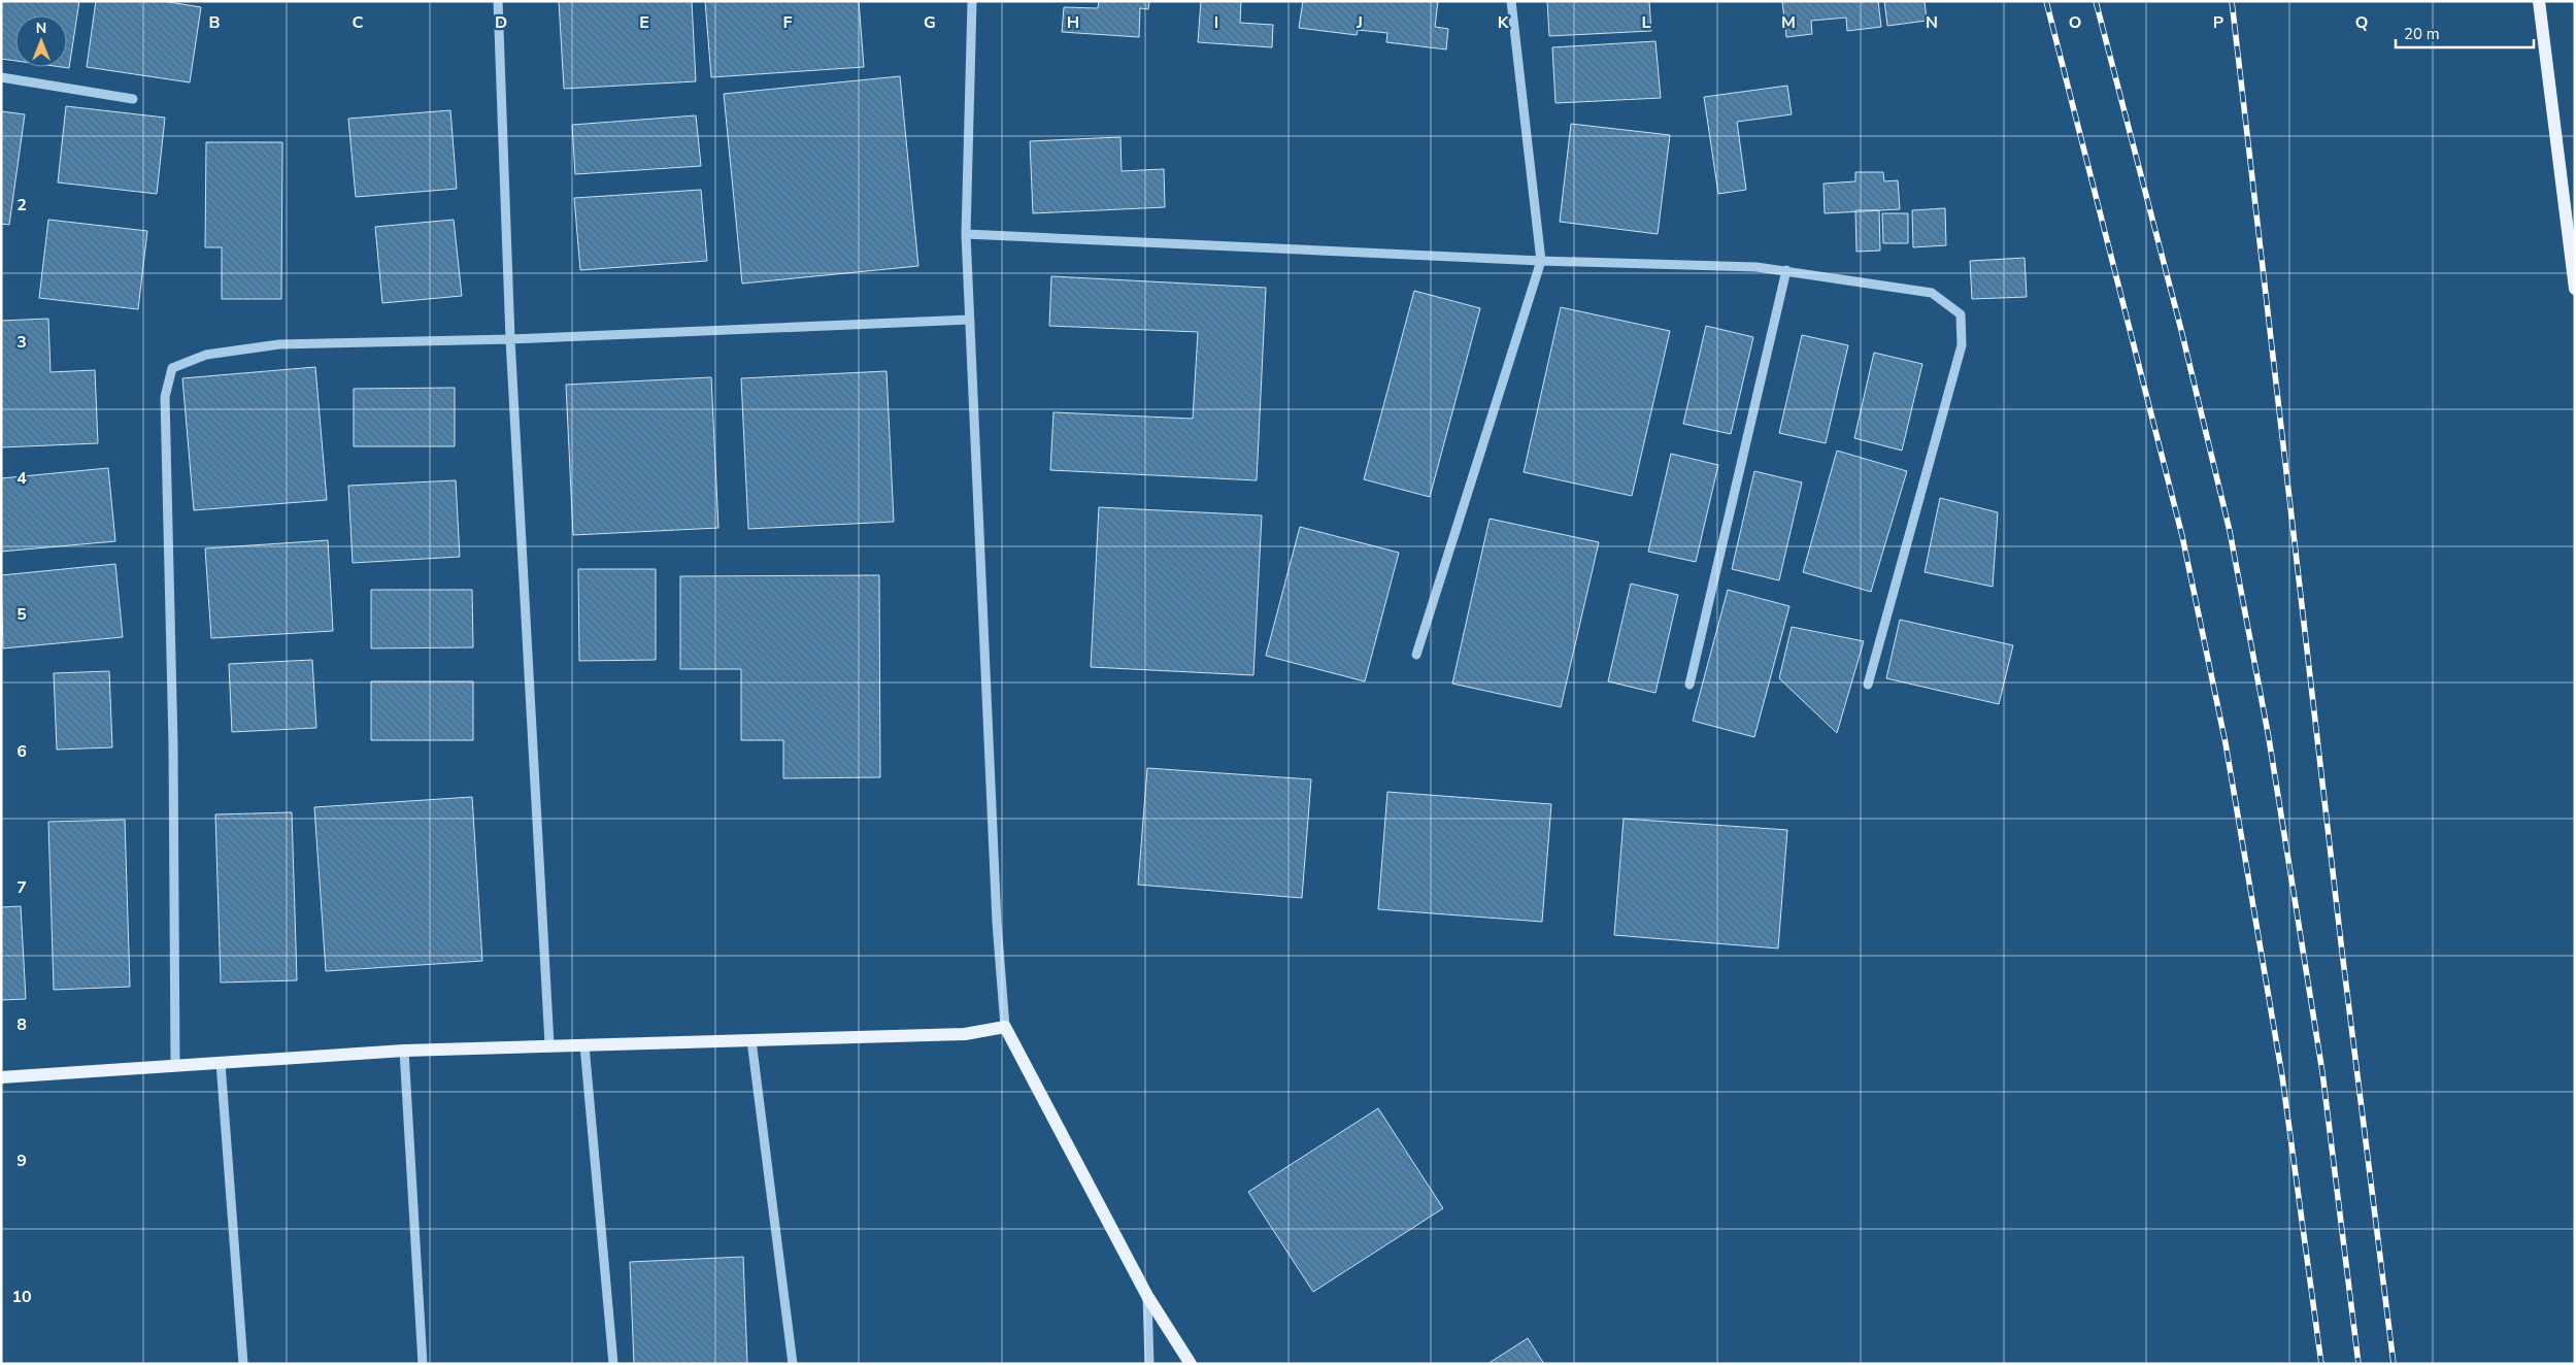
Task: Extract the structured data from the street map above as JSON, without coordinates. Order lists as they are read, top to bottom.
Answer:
{
  "scale_bar": "20 m",
  "north": "top",
  "grid": {
    "columns": [
      "B",
      "C",
      "D",
      "E",
      "F",
      "G",
      "H",
      "I",
      "J",
      "K",
      "L",
      "M",
      "N",
      "O",
      "P",
      "Q"
    ],
    "rows": [
      "2",
      "3",
      "4",
      "5",
      "6",
      "7",
      "8",
      "9",
      "10"
    ]
  }
}
